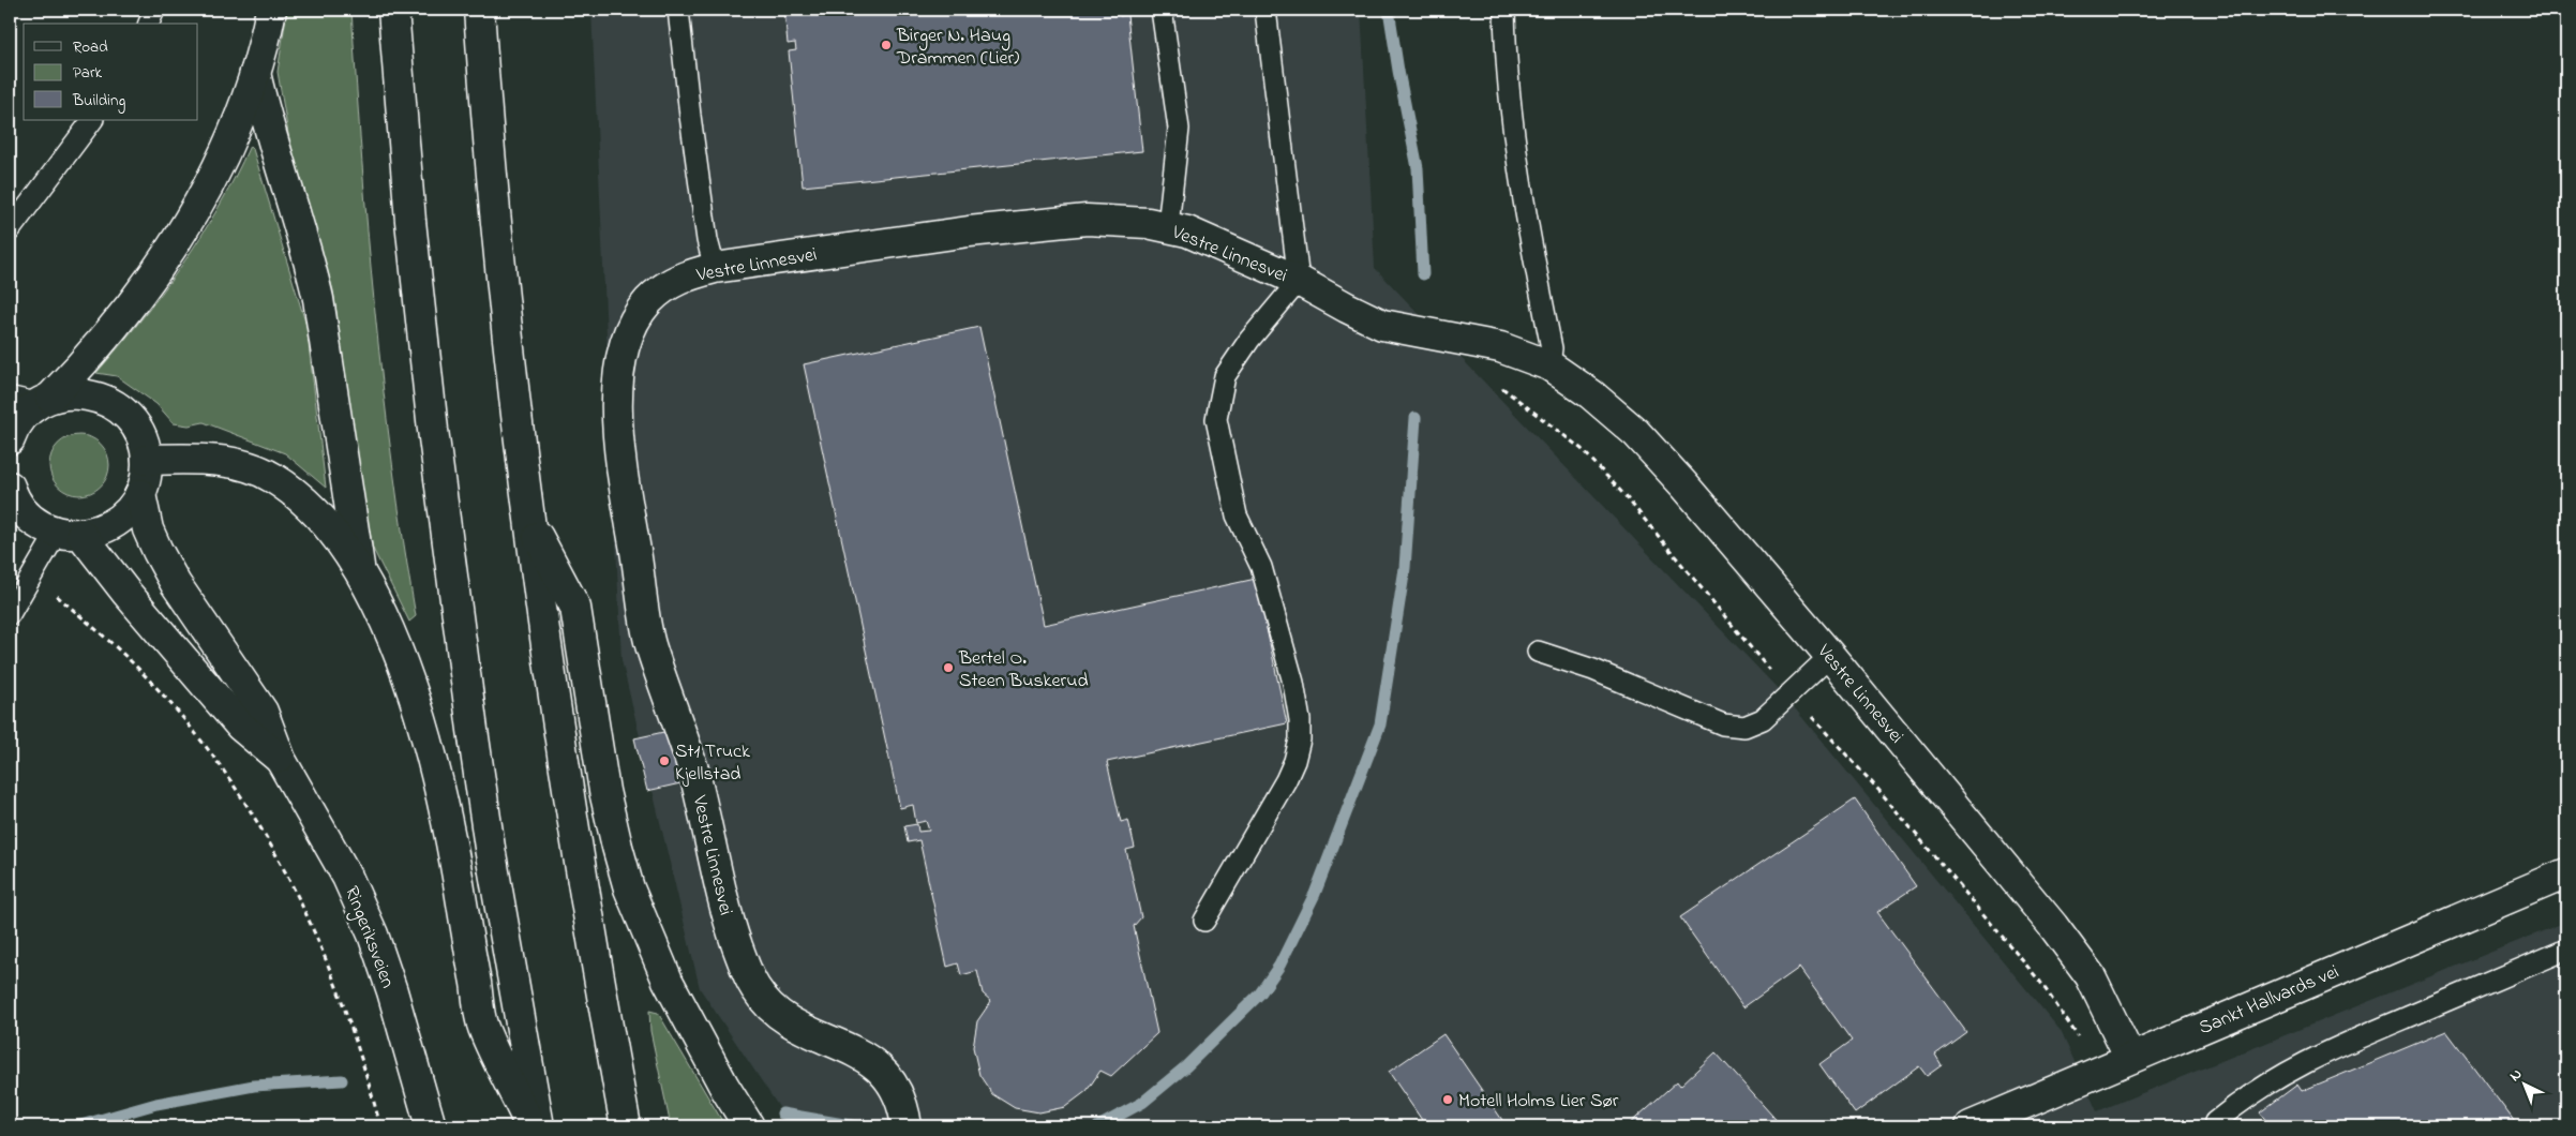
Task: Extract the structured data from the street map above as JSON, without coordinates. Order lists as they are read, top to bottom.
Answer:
{
  "streets": {
    "main road": ["Vestre Linnesvei", "Ringeriksveien", "Sankt Hallvards vei"]
  },
  "crossings": [
    ["Vestre Linnesvei", "Sankt Hallvards vei"]
  ],
  "places": [
    "Birger N. Haug Drammen (Lier)",
    "Bertel O. Steen Buskerud",
    "St1 Truck Kjellstad",
    "Motell Holms Lier Sør"
  ],
  "legend": ["Road", "Park", "Building"],
  "north": "top left"
}
